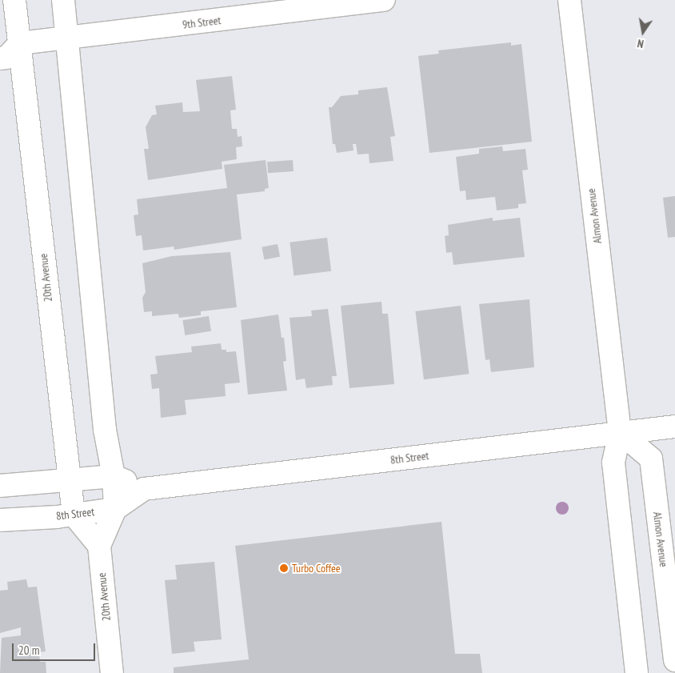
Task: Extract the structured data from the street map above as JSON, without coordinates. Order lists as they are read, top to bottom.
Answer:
{
  "streets": {
    "street": [
      "9th Street",
      "Almon Avenue",
      "20th Avenue",
      "8th Street"
    ]
  },
  "crossings": [
    ["9th Street", "20th Avenue"],
    ["Almon Avenue", "8th Street"],
    ["20th Avenue", "8th Street"]
  ],
  "places": ["Turbo Coffee"],
  "scale_bar": "20 m",
  "north": "bottom"
}
